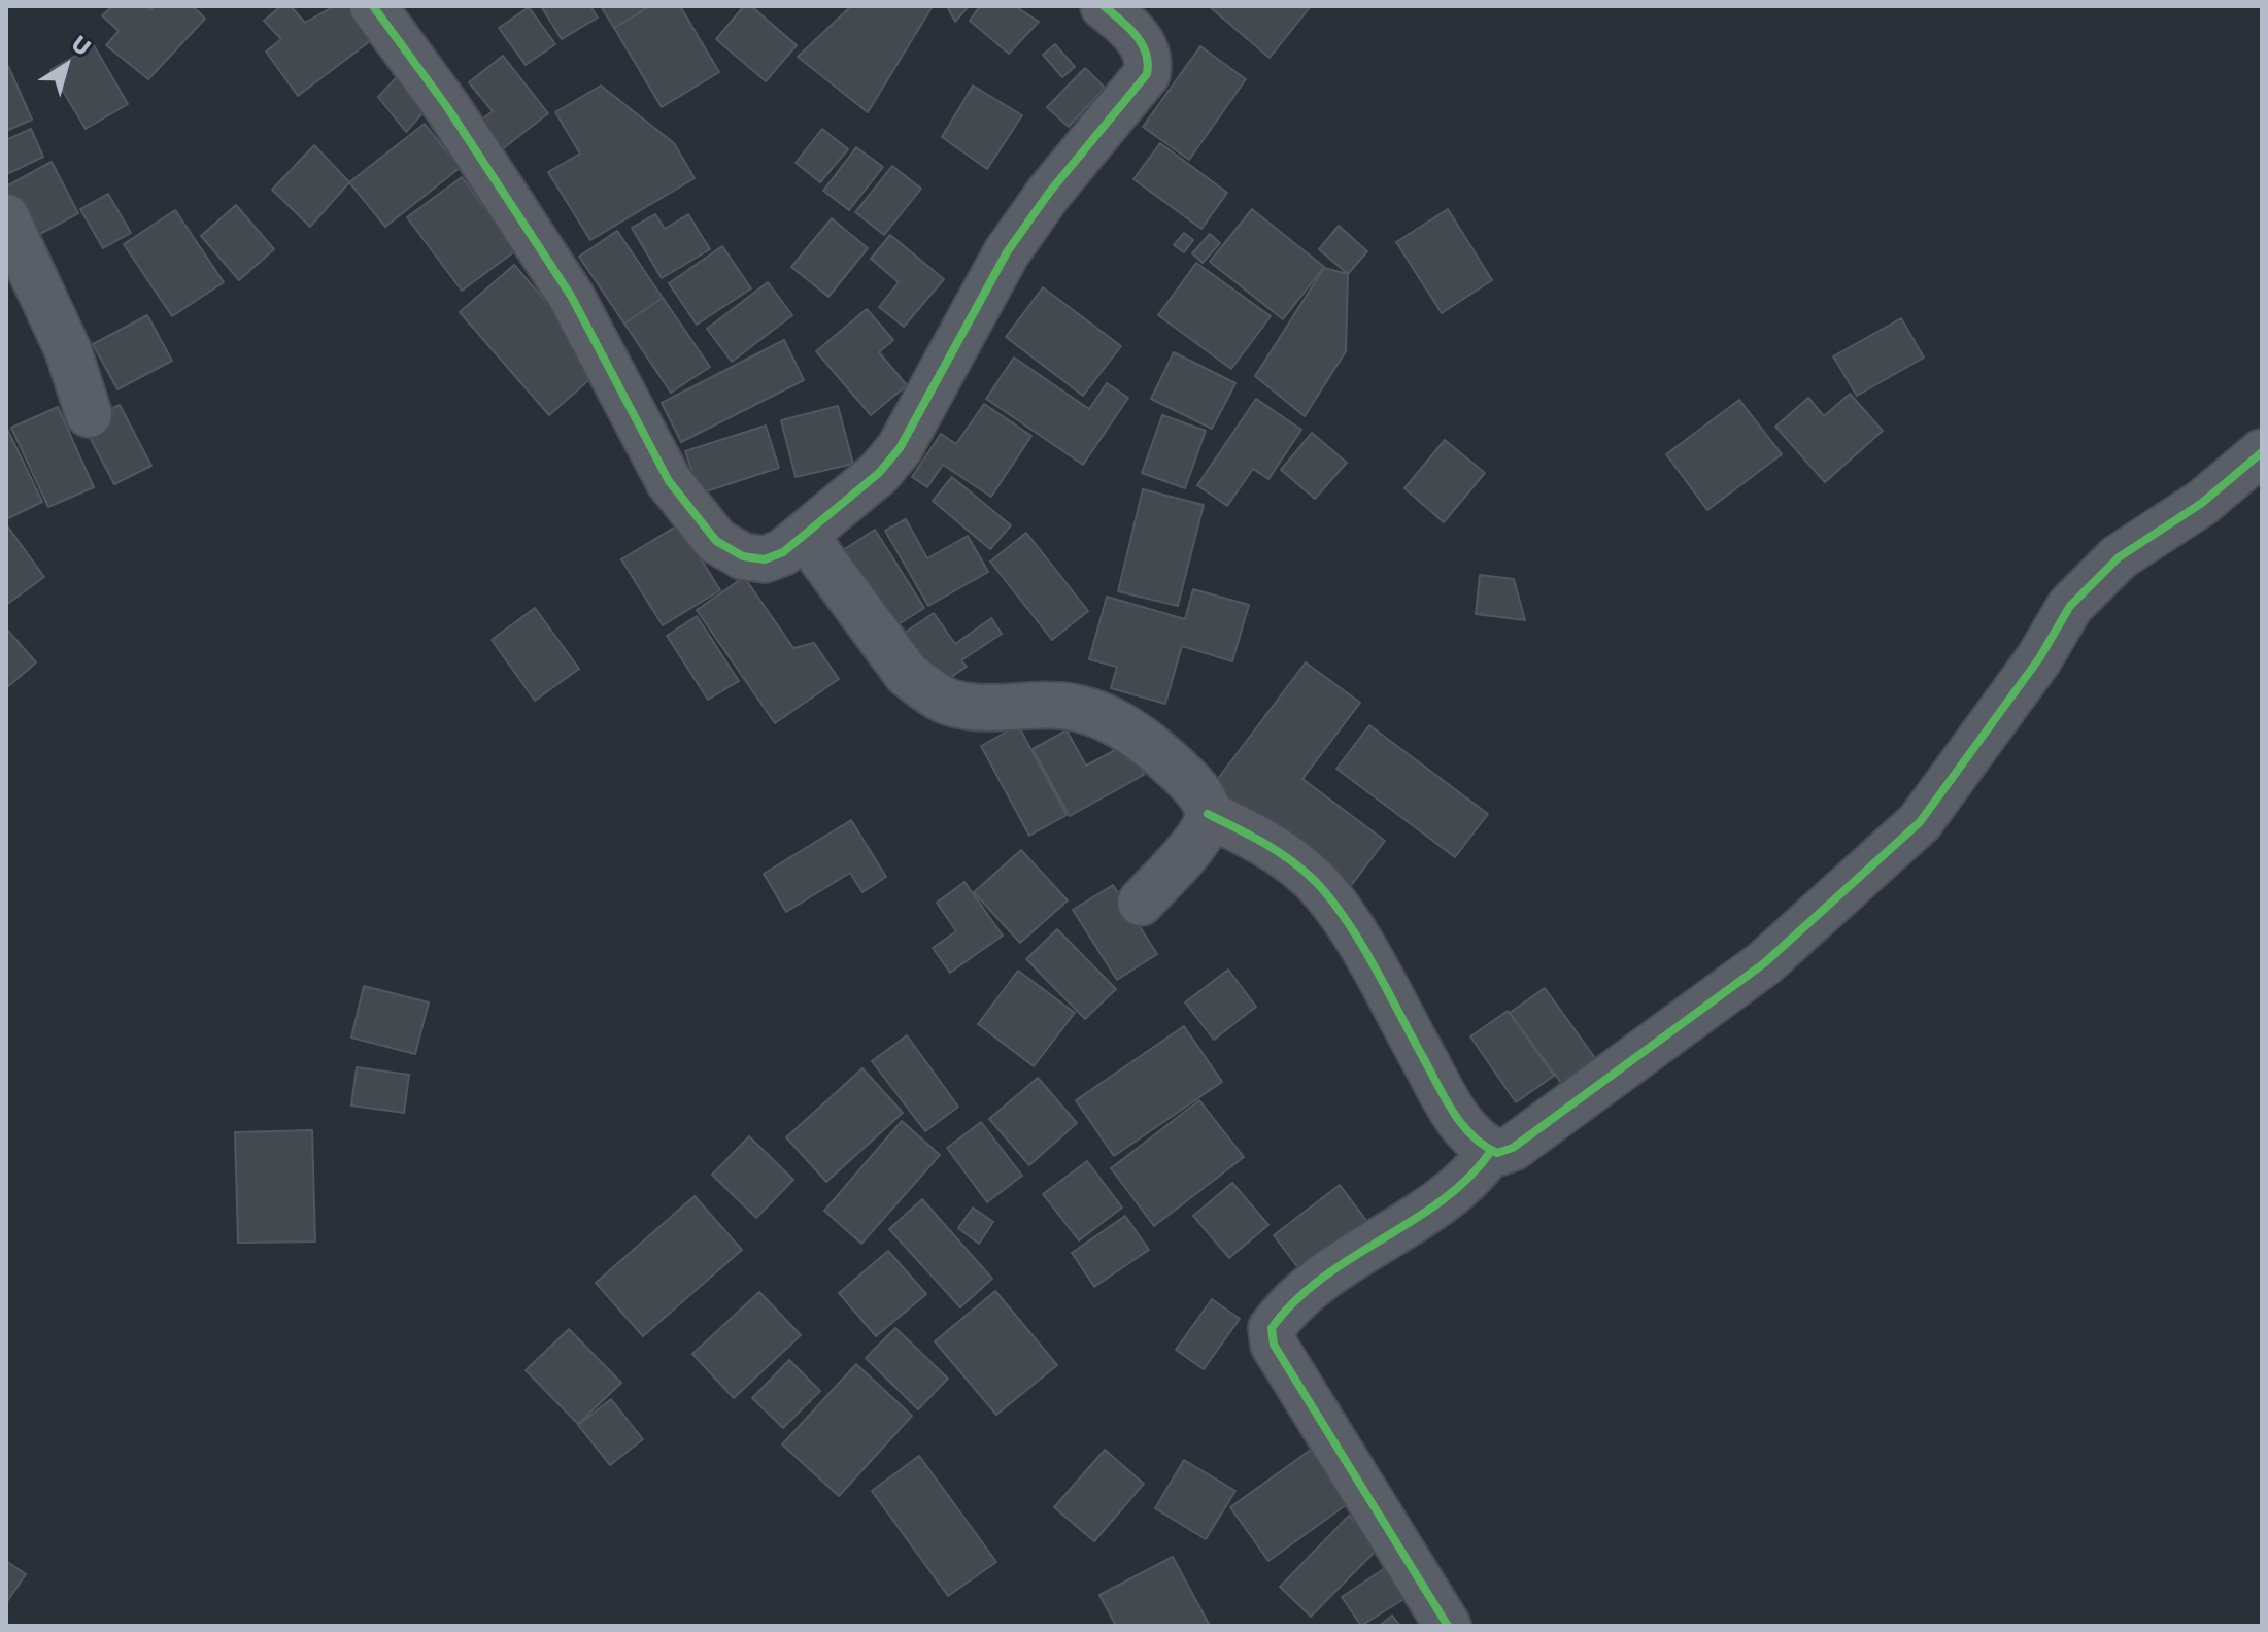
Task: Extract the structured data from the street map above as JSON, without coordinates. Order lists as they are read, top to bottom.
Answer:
{
  "north": "top right"
}
